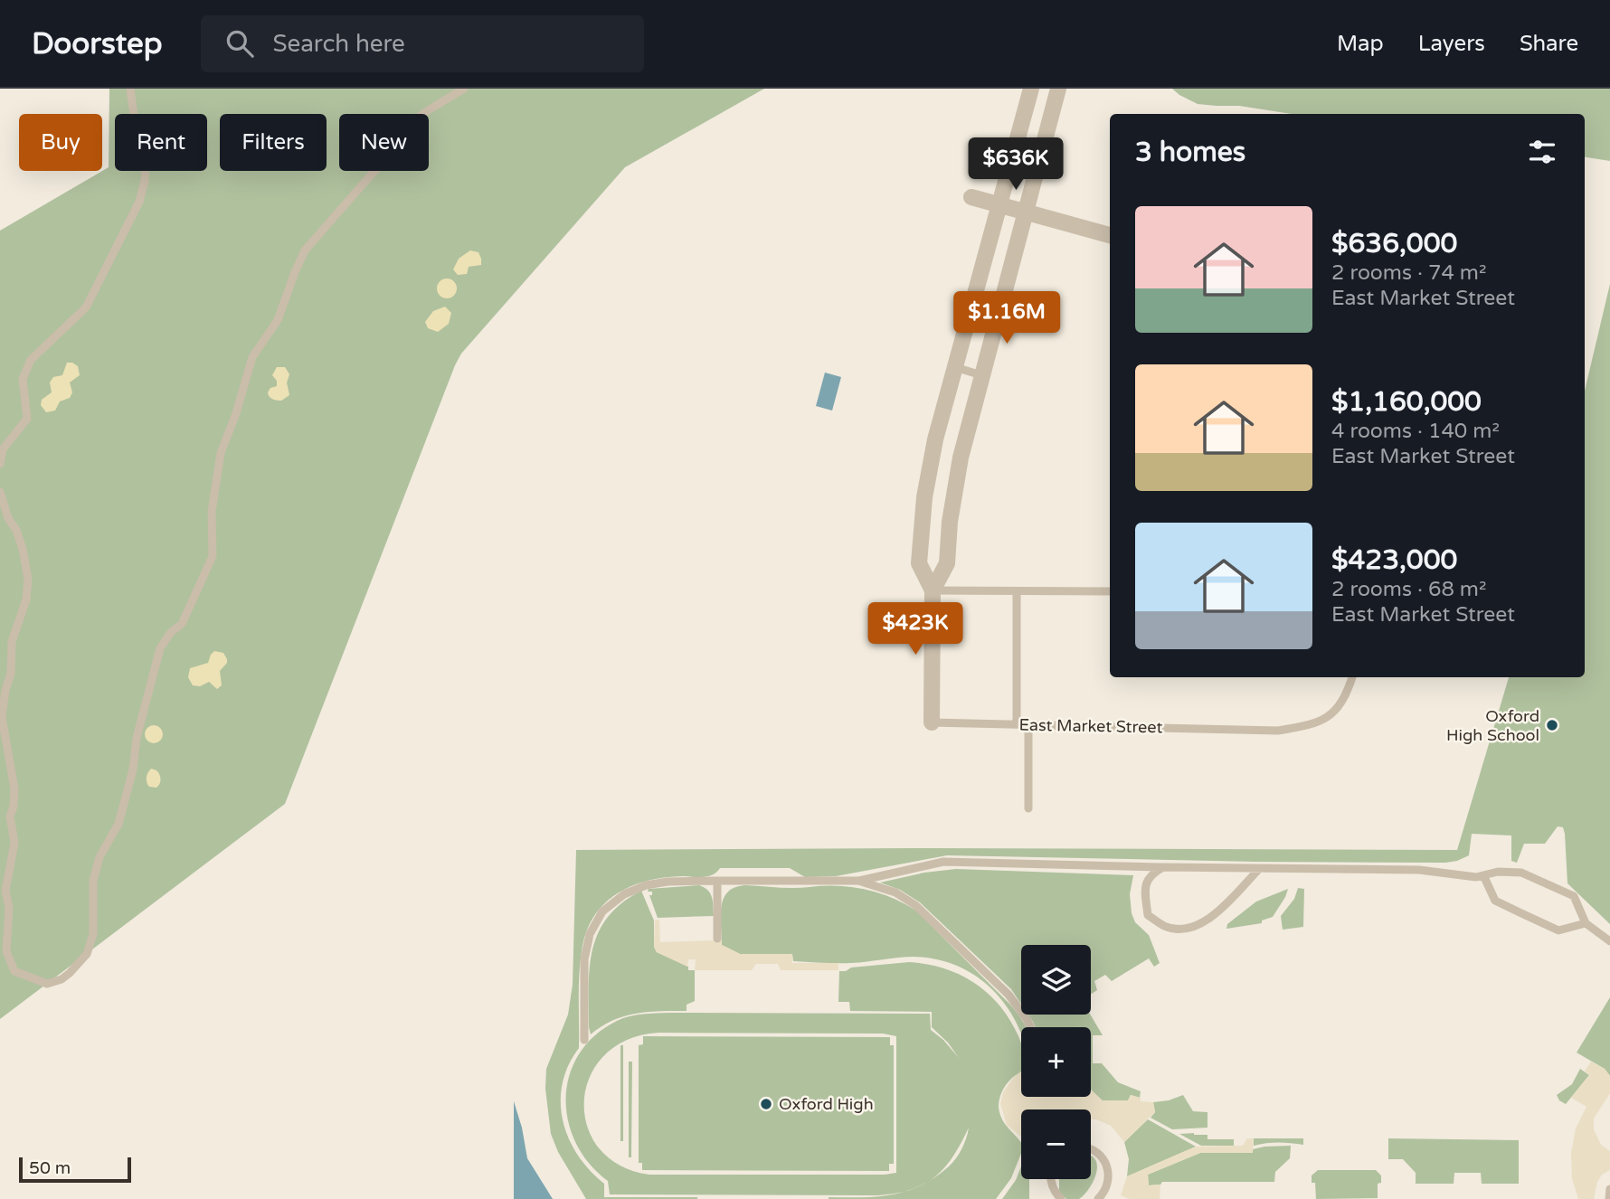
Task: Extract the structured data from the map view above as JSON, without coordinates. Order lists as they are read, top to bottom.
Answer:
{
  "streets": {
    "street": ["East Market Street"]
  },
  "places": ["Oxford High School", "Oxford High"],
  "scale_bar": "50 m",
  "page": {
    "header": "Doorstep",
    "search": "Search here",
    "nav": ["Map", "Layers", "Share"],
    "chip": [
      "Buy",
      "Rent",
      "Filters",
      "New"
    ],
    "heading": "3 homes",
    "price": ["$636K", "$1.16M", "$423K"],
    "list": [
      {
        "name": "$636,000",
        "note": "2 rooms · 74 m² · East Market Street"
      },
      {
        "name": "$1,160,000",
        "note": "4 rooms · 140 m² · East Market Street"
      },
      {
        "name": "$423,000",
        "note": "2 rooms · 68 m² · East Market Street"
      }
    ],
    "map_buttons": ["+", "−"],
    "scale": "50 m"
  }
}
